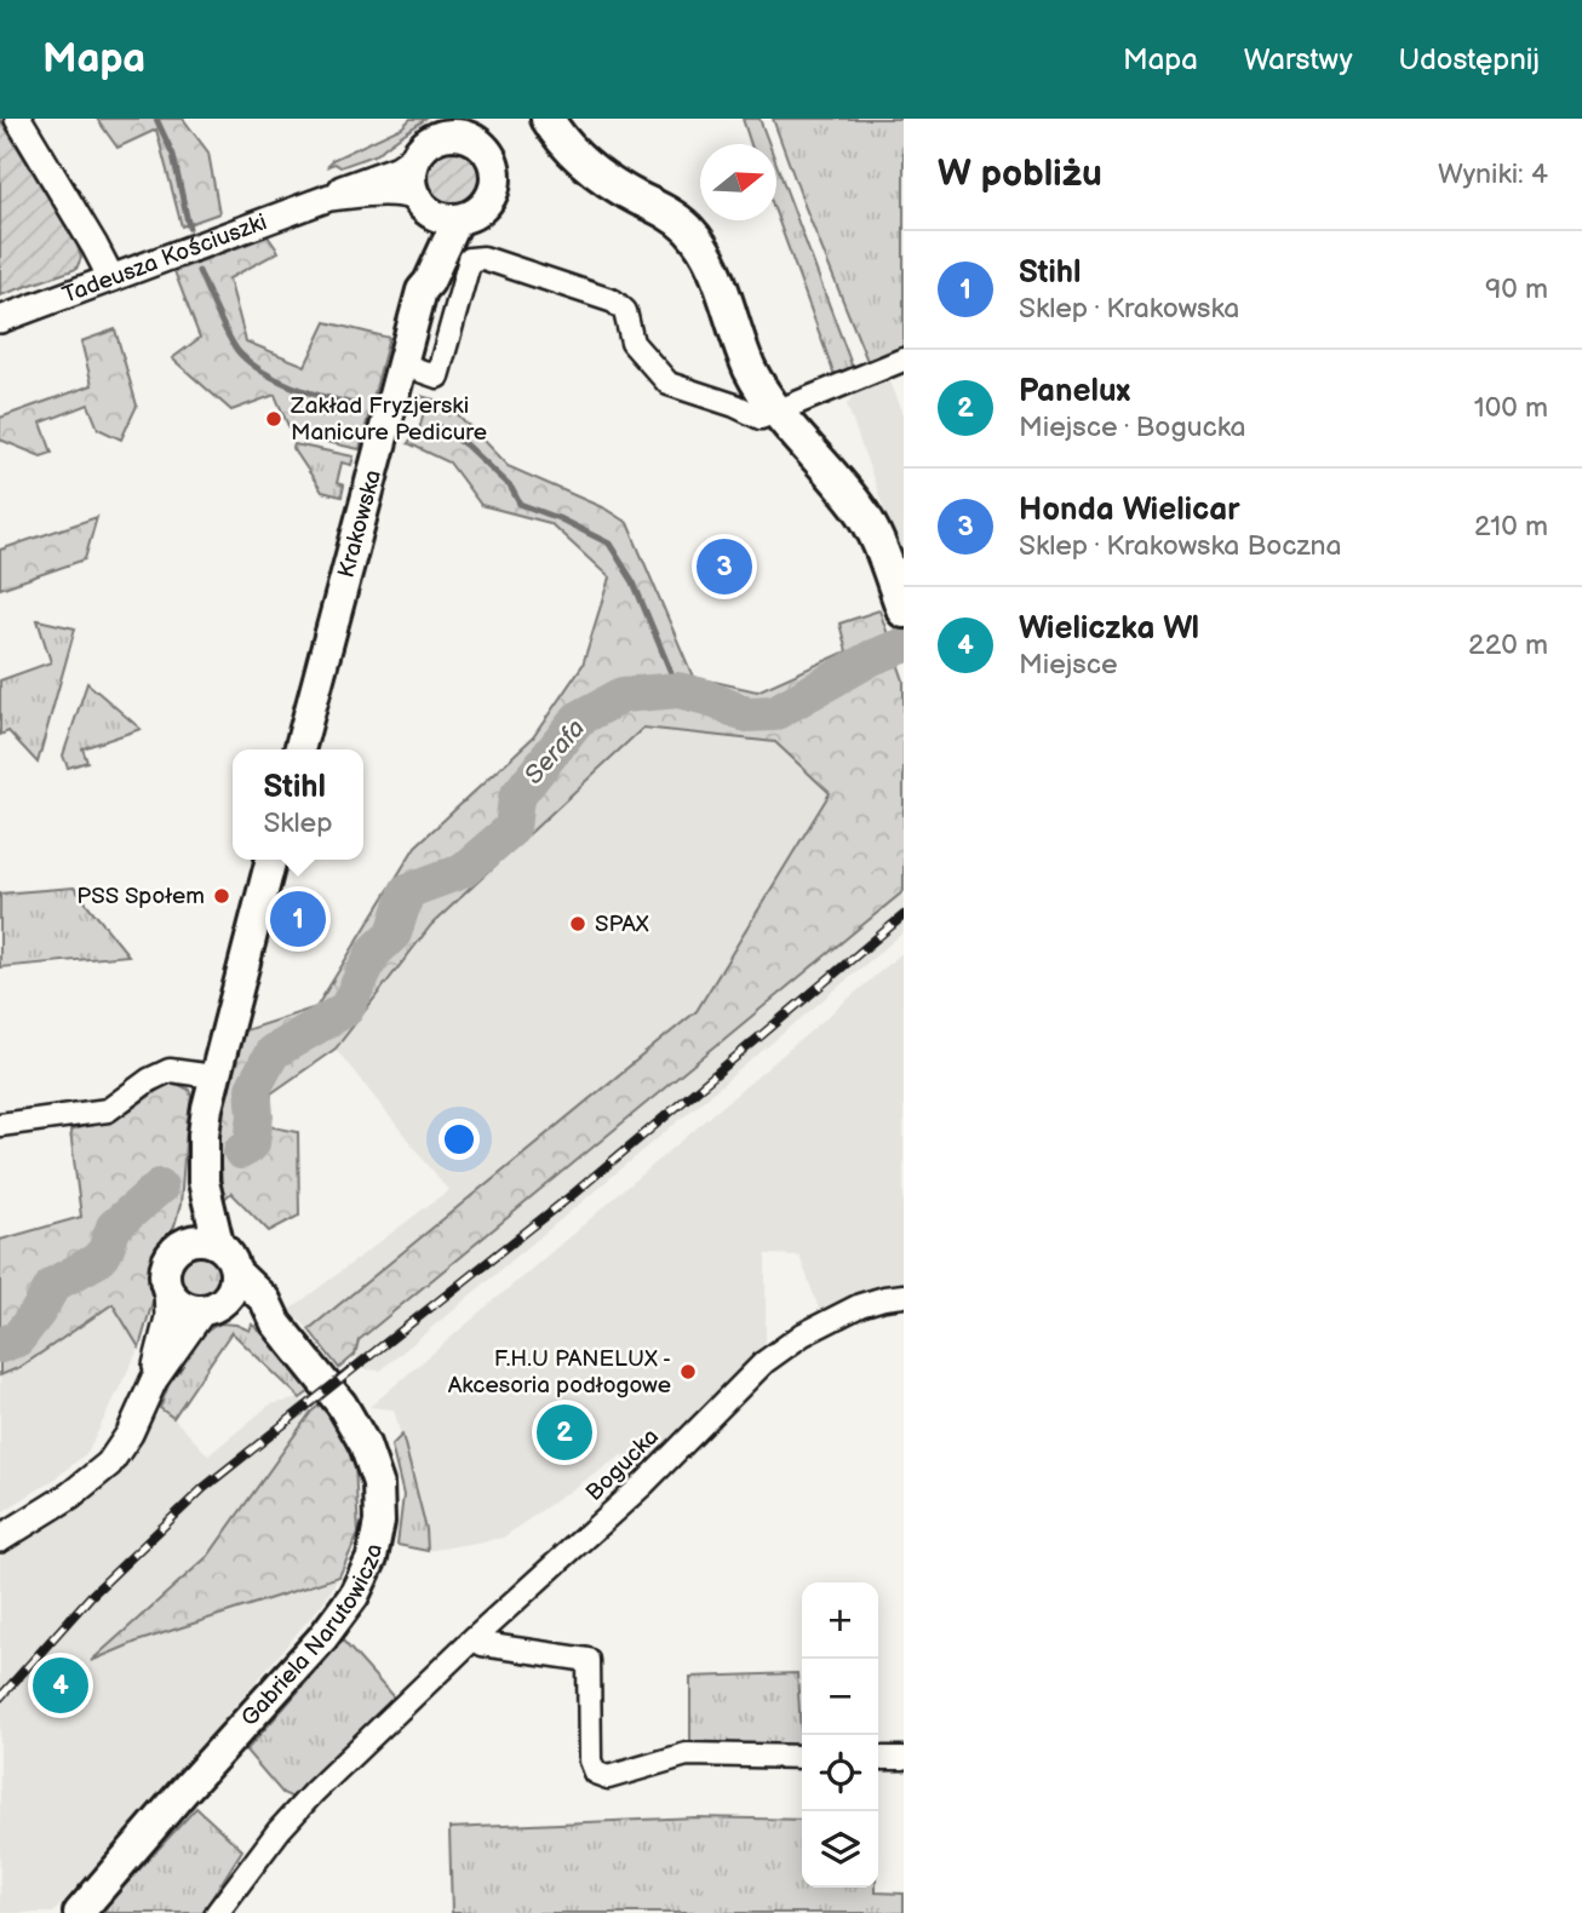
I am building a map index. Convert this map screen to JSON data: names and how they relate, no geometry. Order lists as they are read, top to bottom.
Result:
{
  "streets": {
    "main road": ["Krakowska", "Gabriela Narutowicza"],
    "street": ["Tadeusza Kościuszki", "Bogucka"]
  },
  "crossings": [
    ["Tadeusza Kościuszki", "Krakowska"]
  ],
  "water": ["Serafa"],
  "places": [
    "Zakład Fryzjerski Manicure Pedicure",
    "PSS Społem",
    "SPAX",
    "F.H.U PANELUX - Akcesoria podłogowe"
  ],
  "north": "right",
  "page": {
    "header": "Mapa",
    "nav": ["Mapa", "Warstwy", "Udostępnij"],
    "heading": ["W pobliżu", "Wyniki: 4"],
    "list": [
      {
        "mark": "1",
        "name": "Stihl",
        "note": "Sklep · Krakowska",
        "value": "90 m"
      },
      {
        "mark": "2",
        "name": "Panelux",
        "note": "Miejsce · Bogucka",
        "value": "100 m"
      },
      {
        "mark": "3",
        "name": "Honda Wielicar",
        "note": "Sklep · Krakowska Boczna",
        "value": "210 m"
      },
      {
        "mark": "4",
        "name": "Wieliczka Wl",
        "note": "Miejsce",
        "value": "220 m"
      }
    ],
    "pins": [
      "3",
      "1",
      "2",
      "4"
    ],
    "popup": ["Stihl", "Sklep"],
    "map_buttons": ["+", "−"]
  }
}
